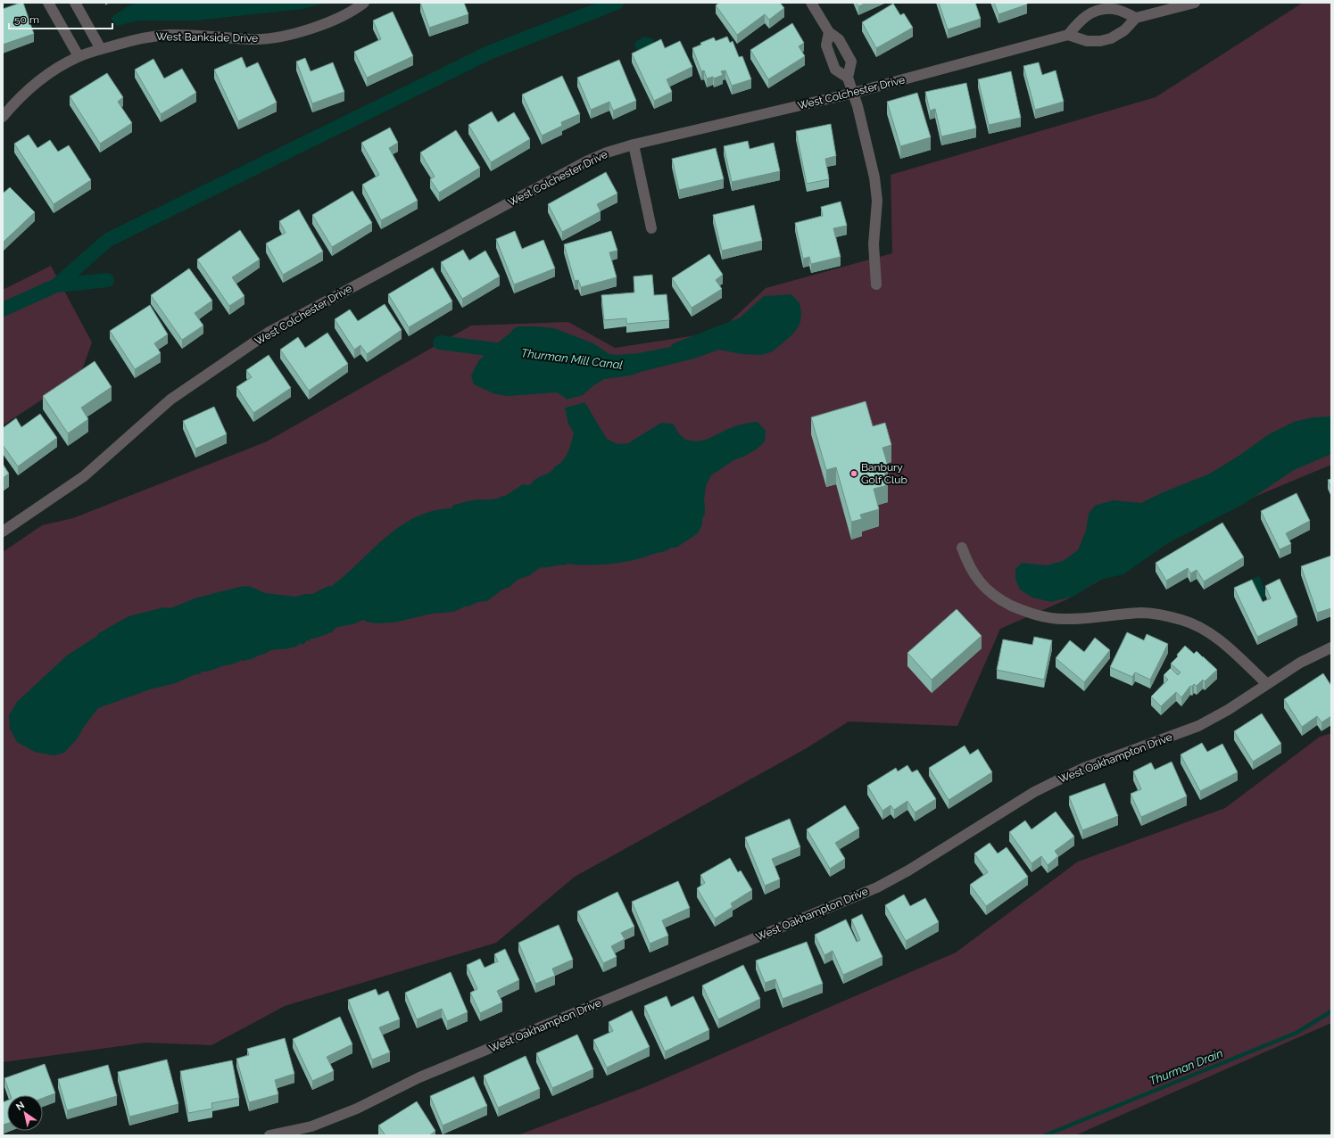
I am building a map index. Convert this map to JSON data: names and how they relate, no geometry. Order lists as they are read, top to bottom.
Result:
{
  "streets": {
    "street": ["West Bankside Drive", "West Colchester Drive", "West Oakhampton Drive"]
  },
  "water": ["Thurman Mill Canal", "Thurman Drain"],
  "places": ["Banbury Golf Club"],
  "scale_bar": "50 m",
  "north": "top left"
}
